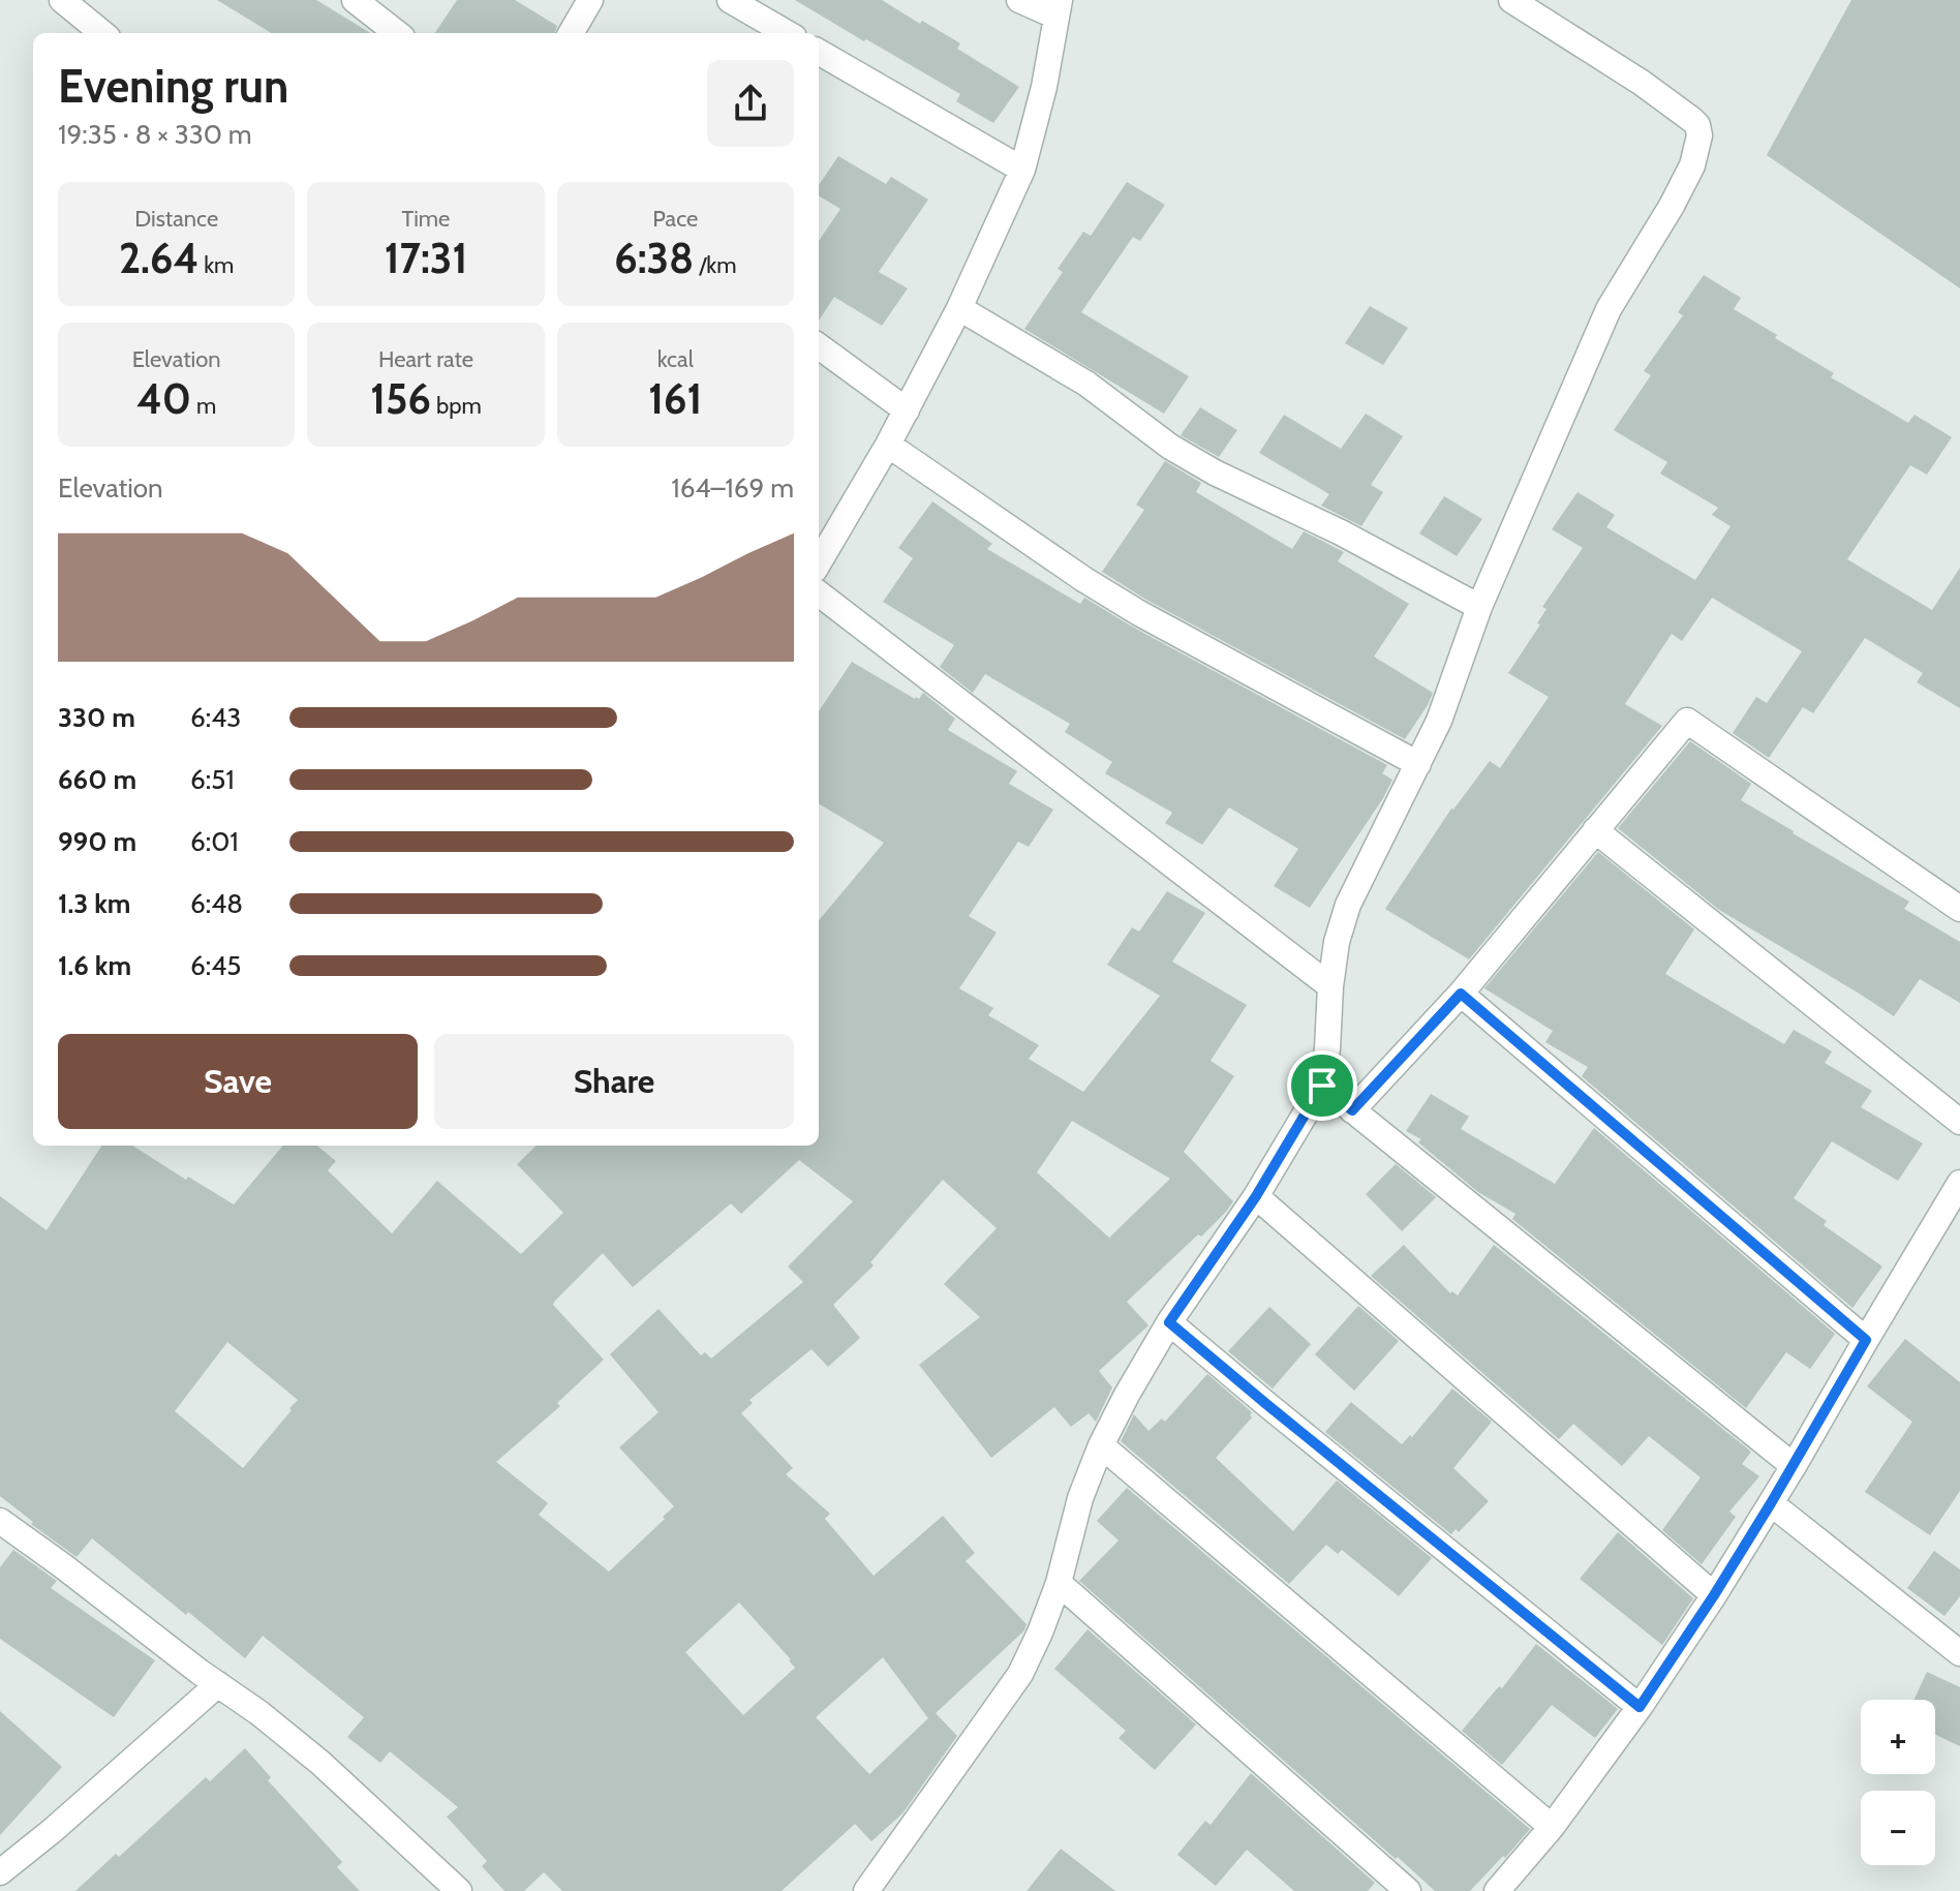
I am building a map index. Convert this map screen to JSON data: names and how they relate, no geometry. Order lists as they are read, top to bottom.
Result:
{
  "page": {
    "heading": ["Evening run", "19:35 · 8 × 330 m"],
    "stats": [
      ["Distance", "2.64 km"],
      ["Time", "17:31"],
      ["Pace", "6:38 /km"],
      ["Elevation", "40 m"],
      ["Heart rate", "156 bpm"],
      ["kcal", "161"]
    ],
    "chart": ["Elevation", "164–169 m"],
    "list": [
      {
        "name": "330 m",
        "note": "6:43"
      },
      {
        "name": "660 m",
        "note": "6:51"
      },
      {
        "name": "990 m",
        "note": "6:01"
      },
      {
        "name": "1.3 km",
        "note": "6:48"
      },
      {
        "name": "1.6 km",
        "note": "6:45"
      }
    ],
    "buttons": ["Save", "Share"],
    "map_buttons": ["+", "−"]
  }
}
